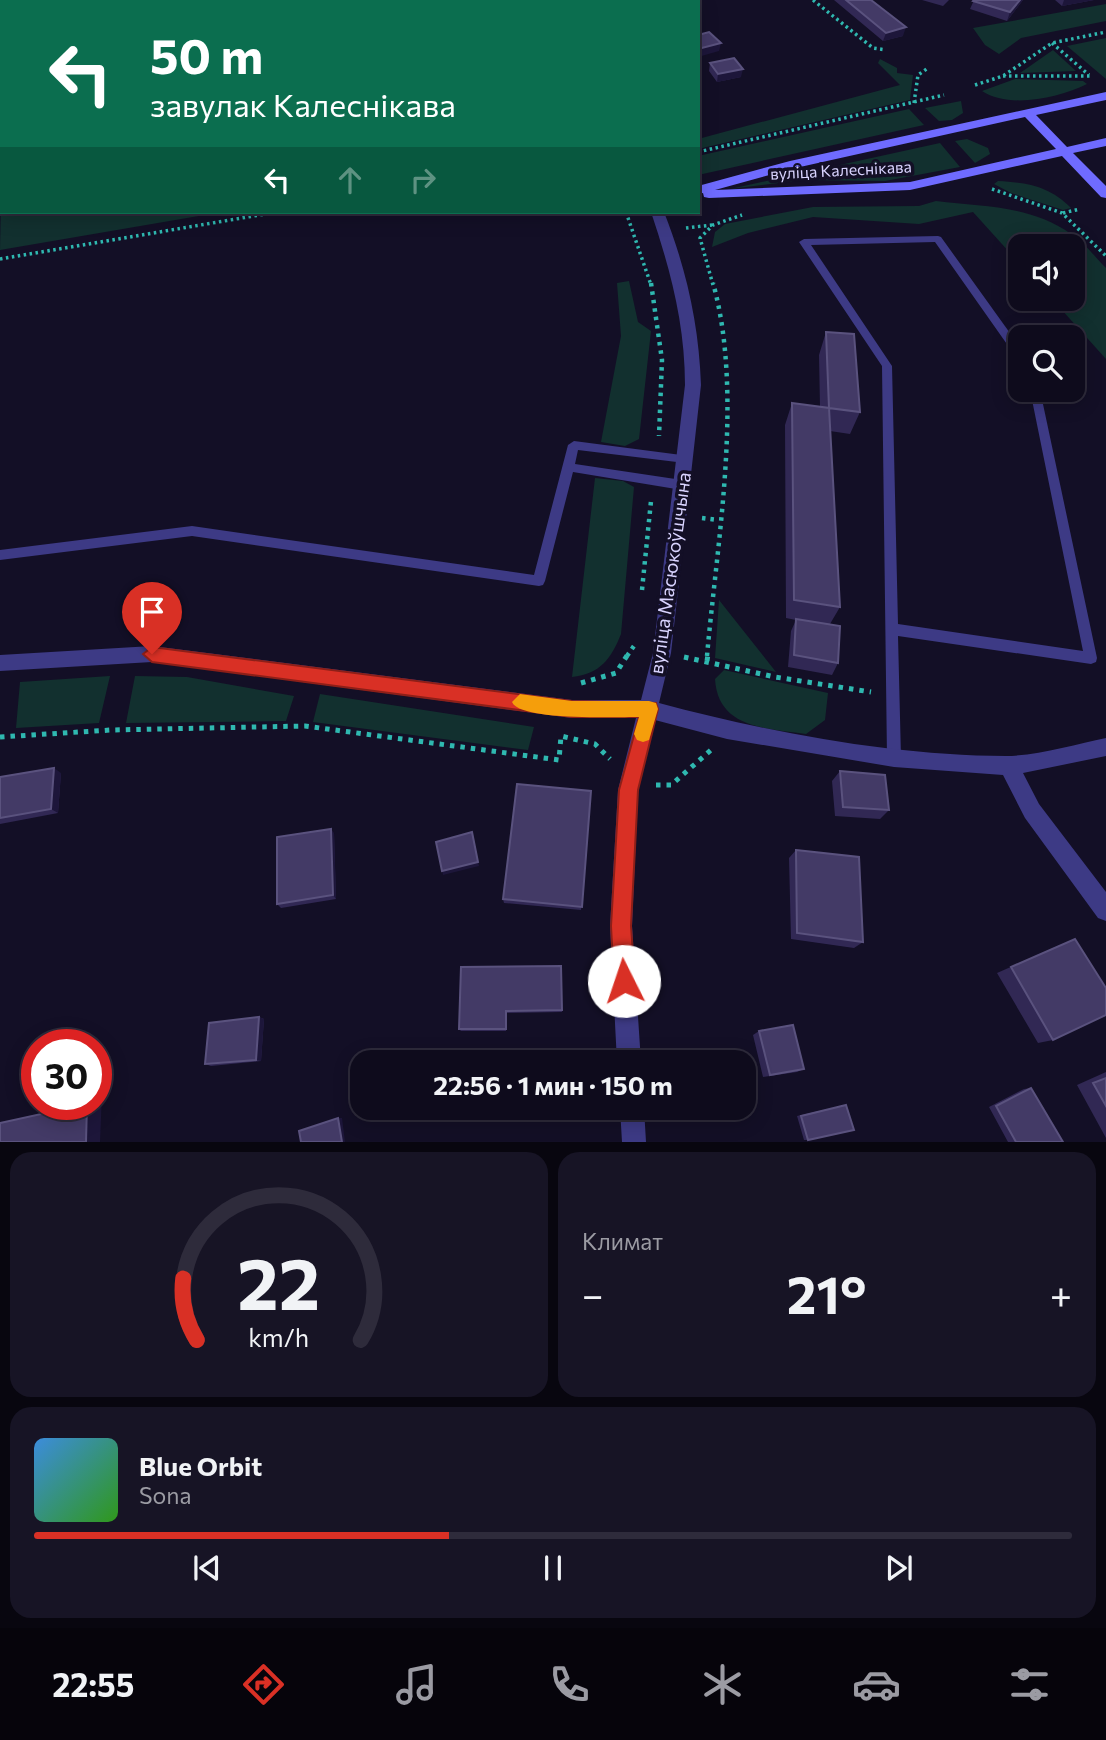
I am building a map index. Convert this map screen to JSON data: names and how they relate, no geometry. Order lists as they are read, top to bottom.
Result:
{
  "streets": {
    "street": ["вуліца Калеснікава", "вуліца Масюкоўшчына"]
  },
  "page": {
    "turn": ["50 m", "завулак Калеснікава"],
    "limit": "30",
    "trip": "22:56 · 1 мин · 150 m",
    "tile": "Климат",
    "heat": ["−", "21°", "+"],
    "song": ["Blue Orbit", "Sona"],
    "tabs": "22:55",
    "gauge": ["22", "km/h"]
  }
}
